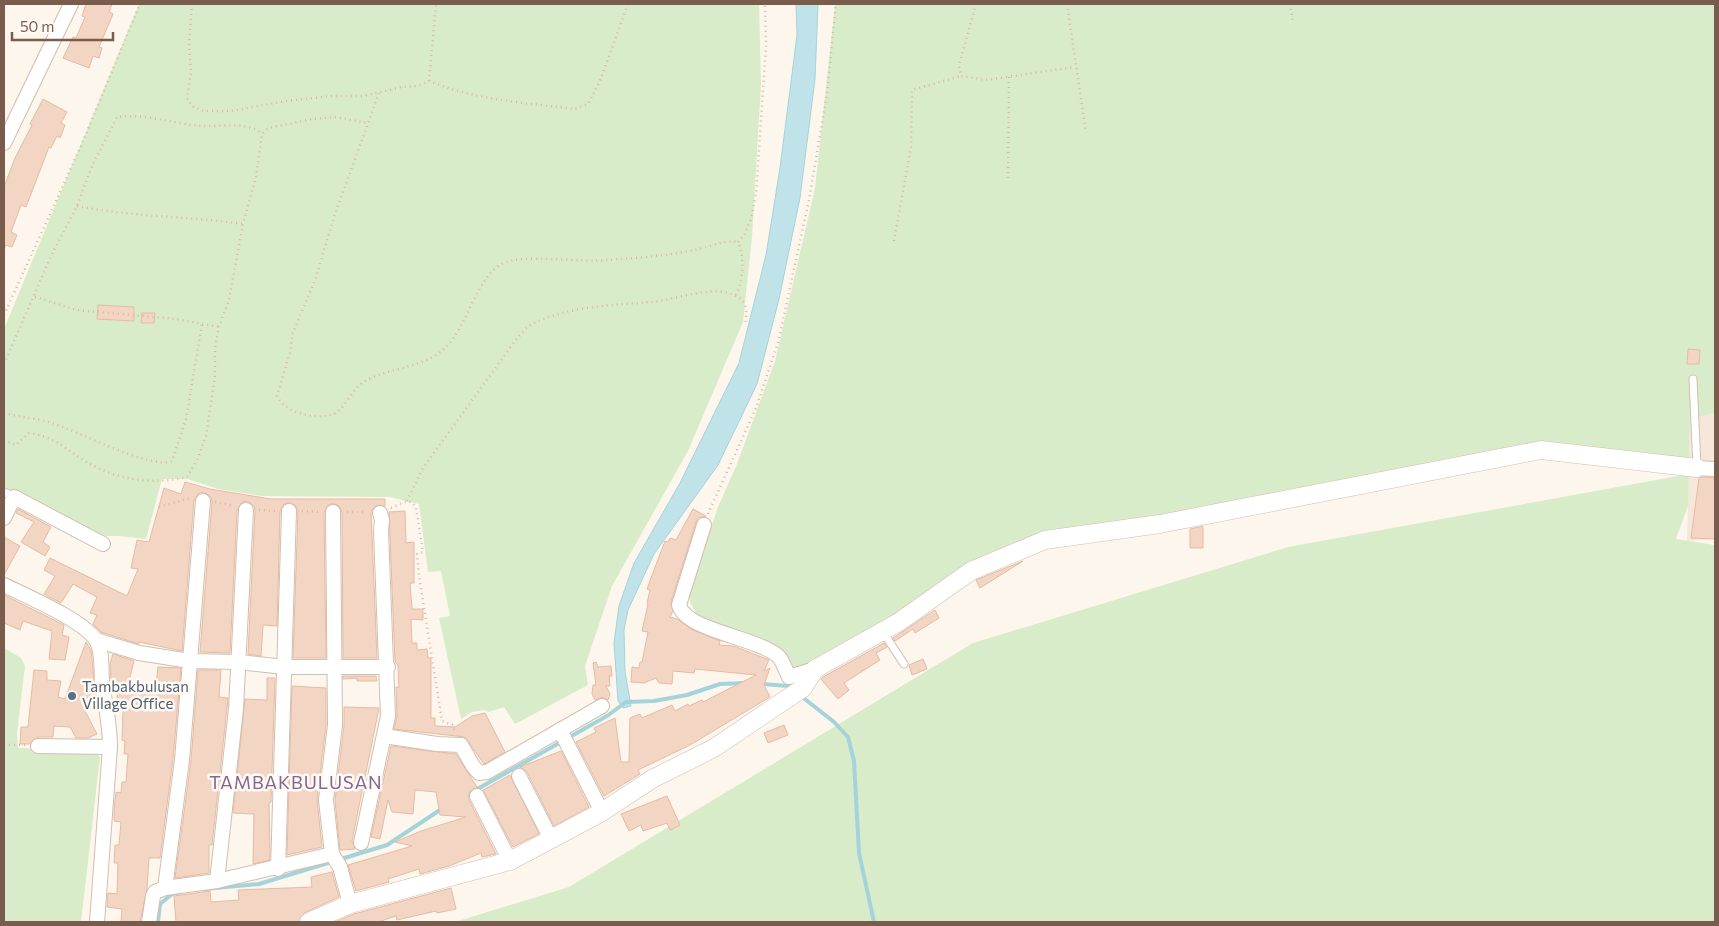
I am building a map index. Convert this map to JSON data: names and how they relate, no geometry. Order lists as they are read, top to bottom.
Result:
{
  "districts": ["TAMBAKBULUSAN"],
  "places": ["Tambakbulusan Village Office"],
  "scale_bar": "50 m"
}
